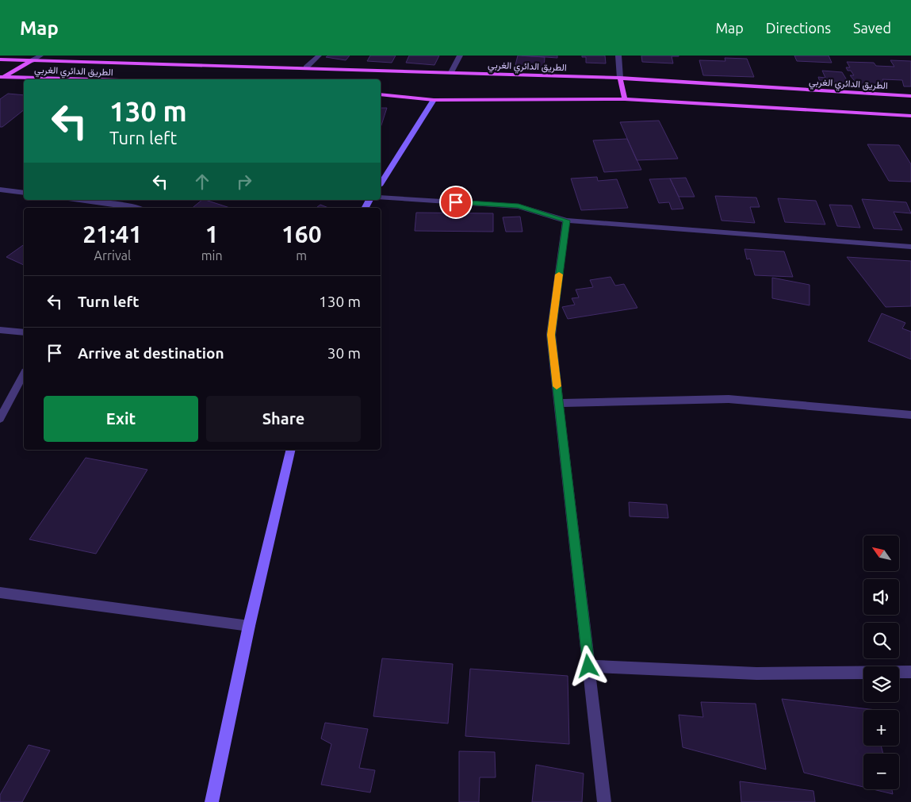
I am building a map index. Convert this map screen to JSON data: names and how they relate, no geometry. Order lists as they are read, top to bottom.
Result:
{
  "streets": {
    "main road": ["الطريق الدائري الغربي"]
  },
  "north": "top left",
  "page": {
    "header": "Map",
    "nav": ["Map", "Directions", "Saved"],
    "turn": ["130 m", "Turn left"],
    "eta": [
      "21:41",
      "Arrival",
      "1",
      "min",
      "160",
      "m"
    ],
    "list": [
      {
        "name": "Turn left",
        "value": "130 m"
      },
      {
        "name": "Arrive at destination",
        "value": "30 m"
      }
    ],
    "buttons": ["Exit", "Share"],
    "map_buttons": ["+", "−"]
  }
}
